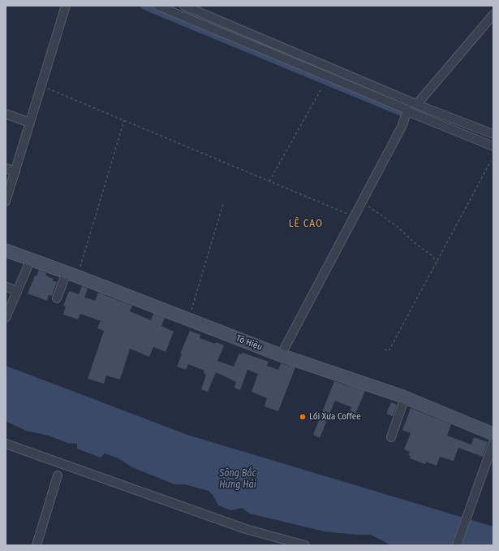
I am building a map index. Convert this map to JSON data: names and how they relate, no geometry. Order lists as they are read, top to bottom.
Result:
{
  "streets": {
    "main road": ["Tô Hiệu"]
  },
  "districts": ["LÊ CAO"],
  "water": ["Sông Bắc Hưng Hải"],
  "places": ["Lối Xưa Coffee"]
}
